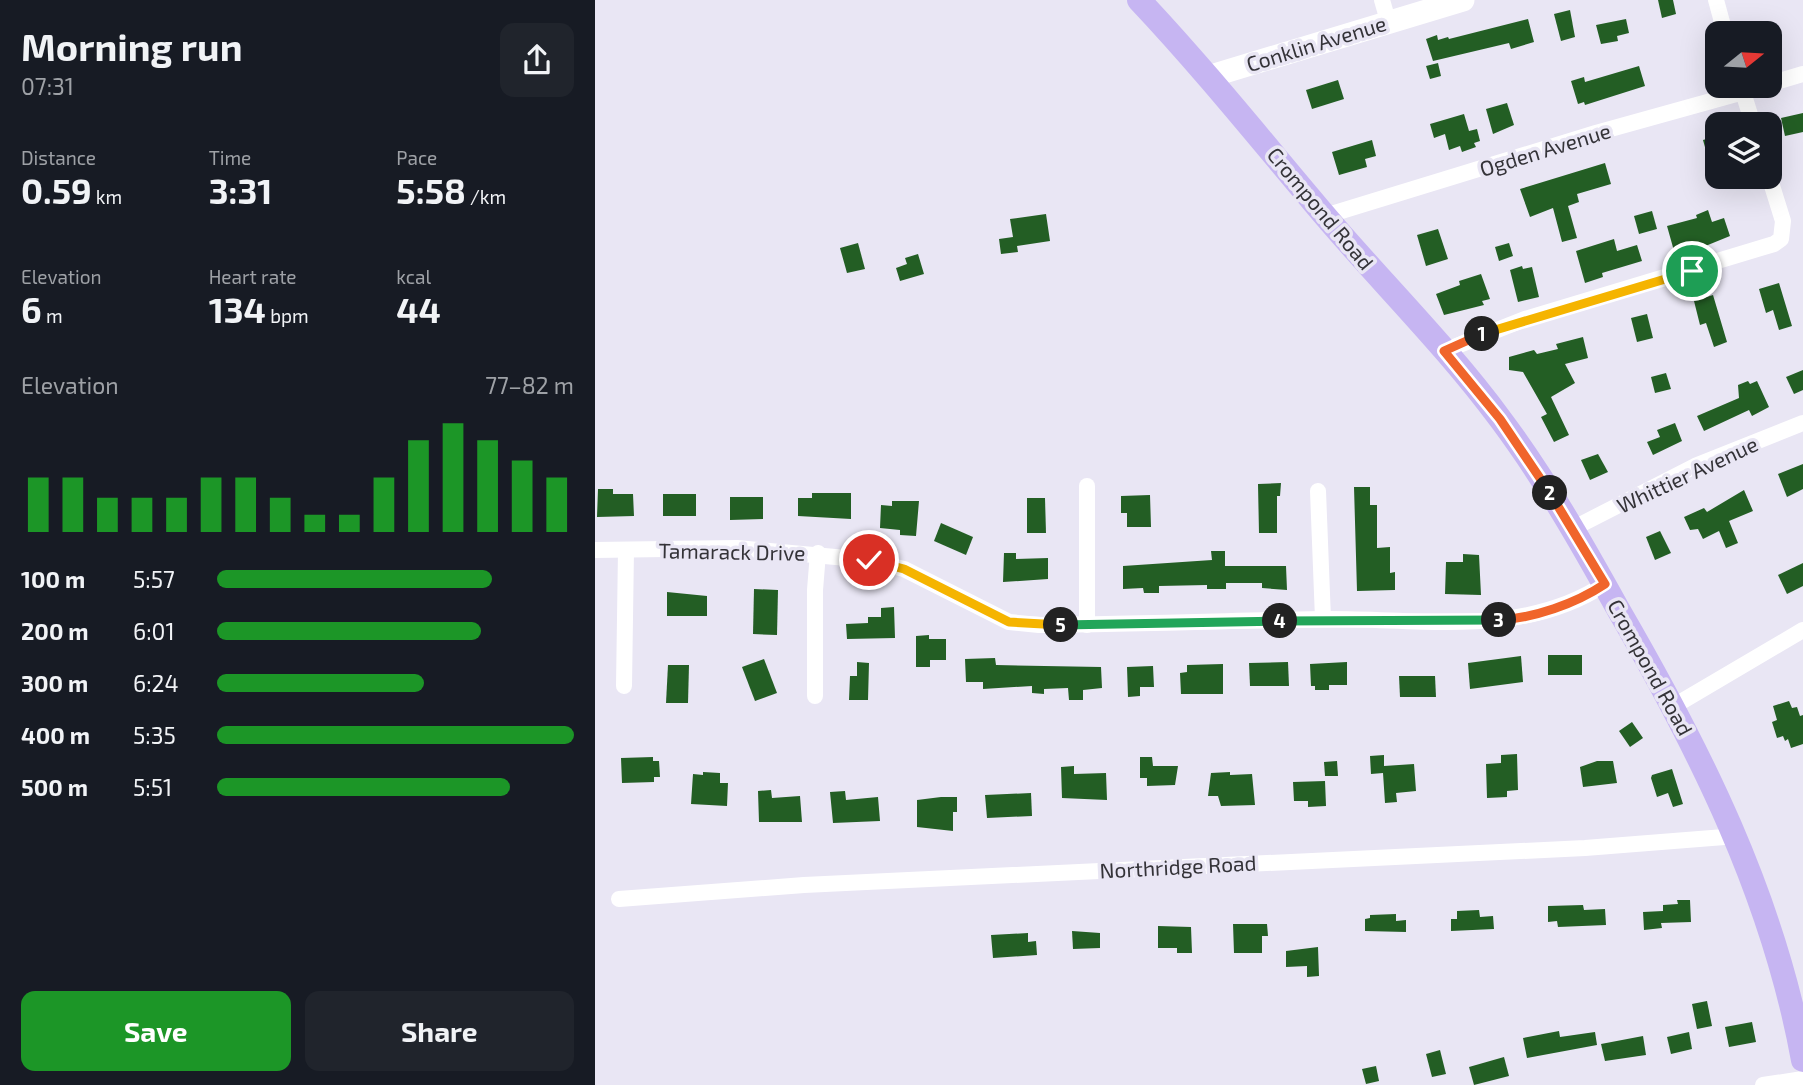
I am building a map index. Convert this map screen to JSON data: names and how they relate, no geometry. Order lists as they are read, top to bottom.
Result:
{
  "streets": {
    "main road": ["Crompond Road"],
    "street": [
      "Conklin Avenue",
      "Ogden Avenue",
      "Whittier Avenue",
      "Tamarack Drive",
      "Northridge Road"
    ]
  },
  "crossings": [
    ["Conklin Avenue", "Crompond Road"],
    ["Ogden Avenue", "Crompond Road"],
    ["Crompond Road", "Whittier Avenue"],
    ["Crompond Road", "Tamarack Drive"],
    ["Crompond Road", "Northridge Road"]
  ],
  "north": "right",
  "page": {
    "heading": ["Morning run", "07:31"],
    "stats": [
      ["Distance", "0.59 km"],
      ["Time", "3:31"],
      ["Pace", "5:58 /km"],
      ["Elevation", "6 m"],
      ["Heart rate", "134 bpm"],
      ["kcal", "44"]
    ],
    "pins": [
      "1",
      "2",
      "3",
      "4",
      "5"
    ],
    "chart": ["Elevation", "77–82 m"],
    "list": [
      {
        "name": "100 m",
        "note": "5:57"
      },
      {
        "name": "200 m",
        "note": "6:01"
      },
      {
        "name": "300 m",
        "note": "6:24"
      },
      {
        "name": "400 m",
        "note": "5:35"
      },
      {
        "name": "500 m",
        "note": "5:51"
      }
    ],
    "buttons": ["Save", "Share"]
  }
}
